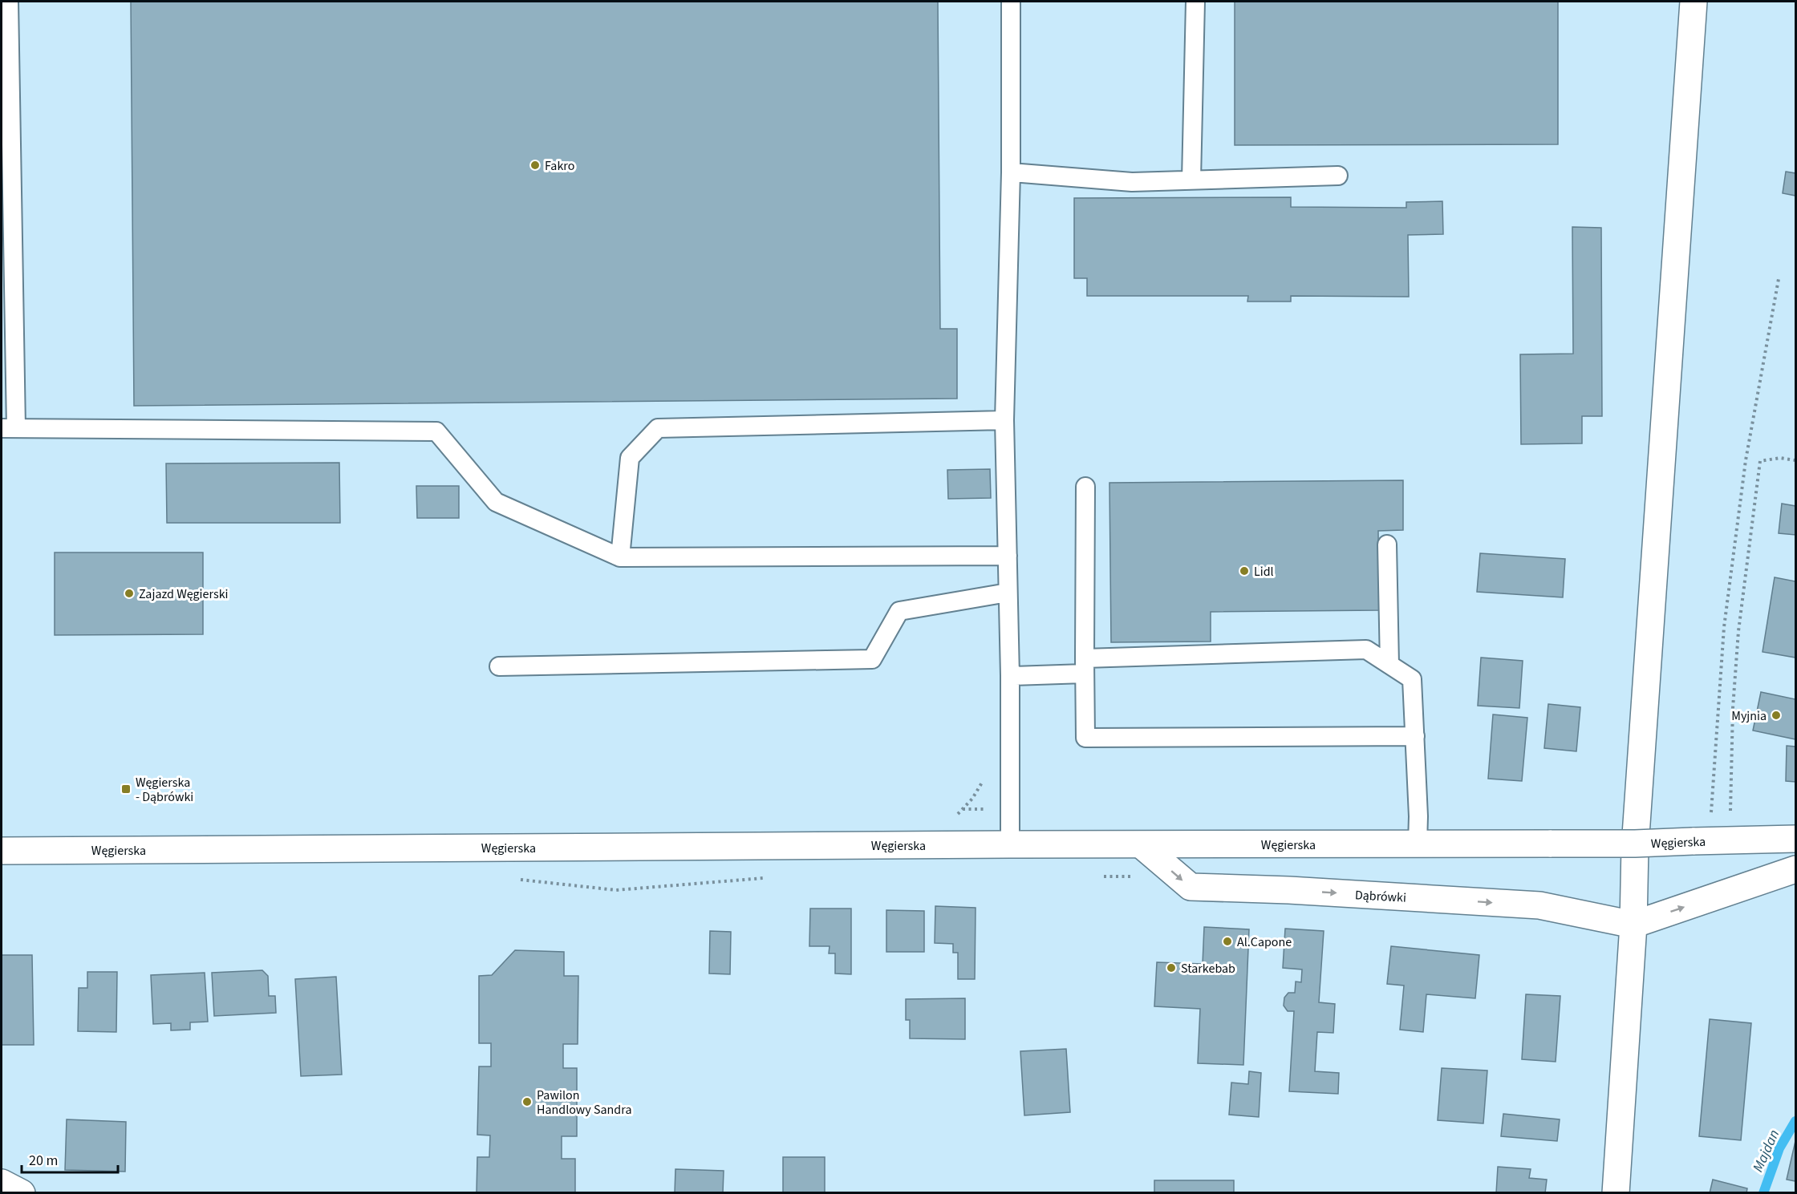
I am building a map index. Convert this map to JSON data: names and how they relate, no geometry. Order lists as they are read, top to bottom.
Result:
{
  "streets": {
    "street": ["Węgierska", "Dąbrówki"]
  },
  "crossings": [
    ["Węgierska", "Dąbrówki"]
  ],
  "one_way": ["Dąbrówki"],
  "water": ["Majdan"],
  "places": {
    "other": [
      "Fakro",
      "Lidl",
      "Zajazd Węgierski",
      "Myjnia",
      "Al.Capone",
      "Starkebab",
      "Pawilon Handlowy Sandra"
    ],
    "transit": ["Węgierska - Dąbrówki"]
  },
  "scale_bar": "20 m"
}
